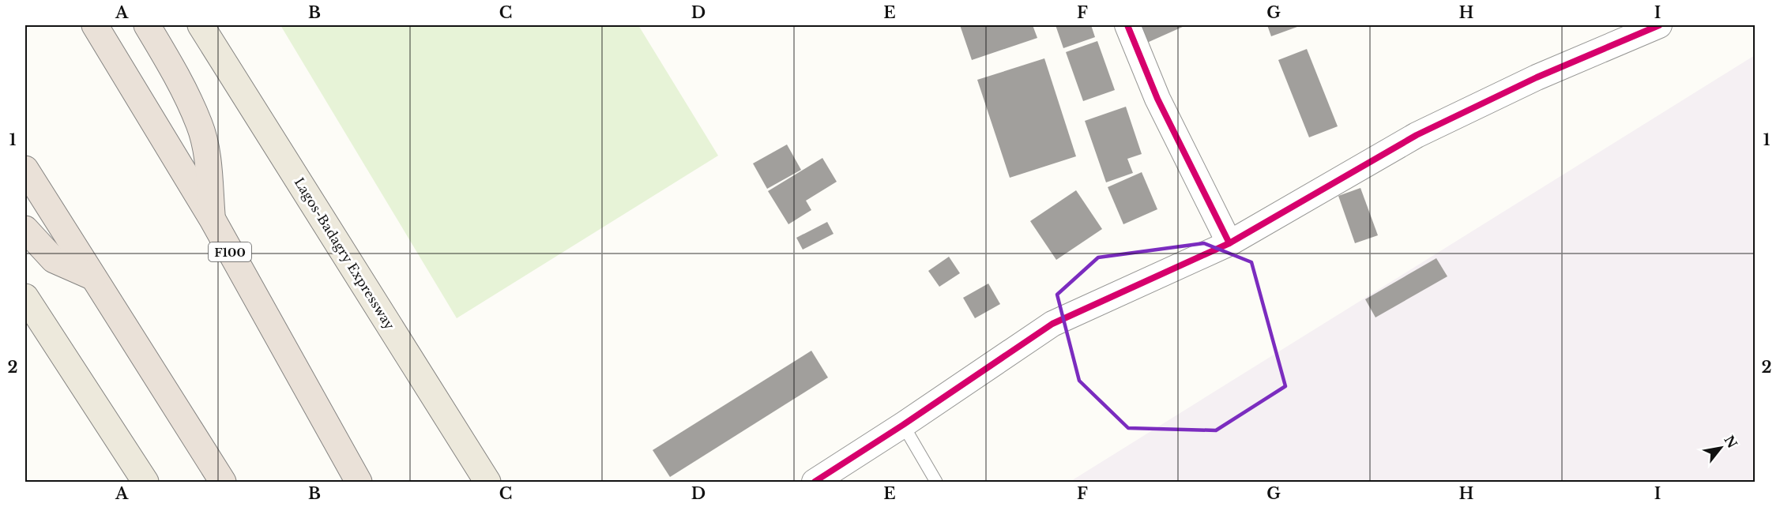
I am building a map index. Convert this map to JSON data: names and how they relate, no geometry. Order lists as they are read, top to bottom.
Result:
{
  "streets": {
    "highway": ["F100"],
    "main road": ["Lagos-Badagry Expressway"]
  },
  "north": "top right",
  "grid": {
    "columns": [
      "A",
      "B",
      "C",
      "D",
      "E",
      "F",
      "G",
      "H",
      "I"
    ],
    "rows": ["1", "2"]
  }
}
